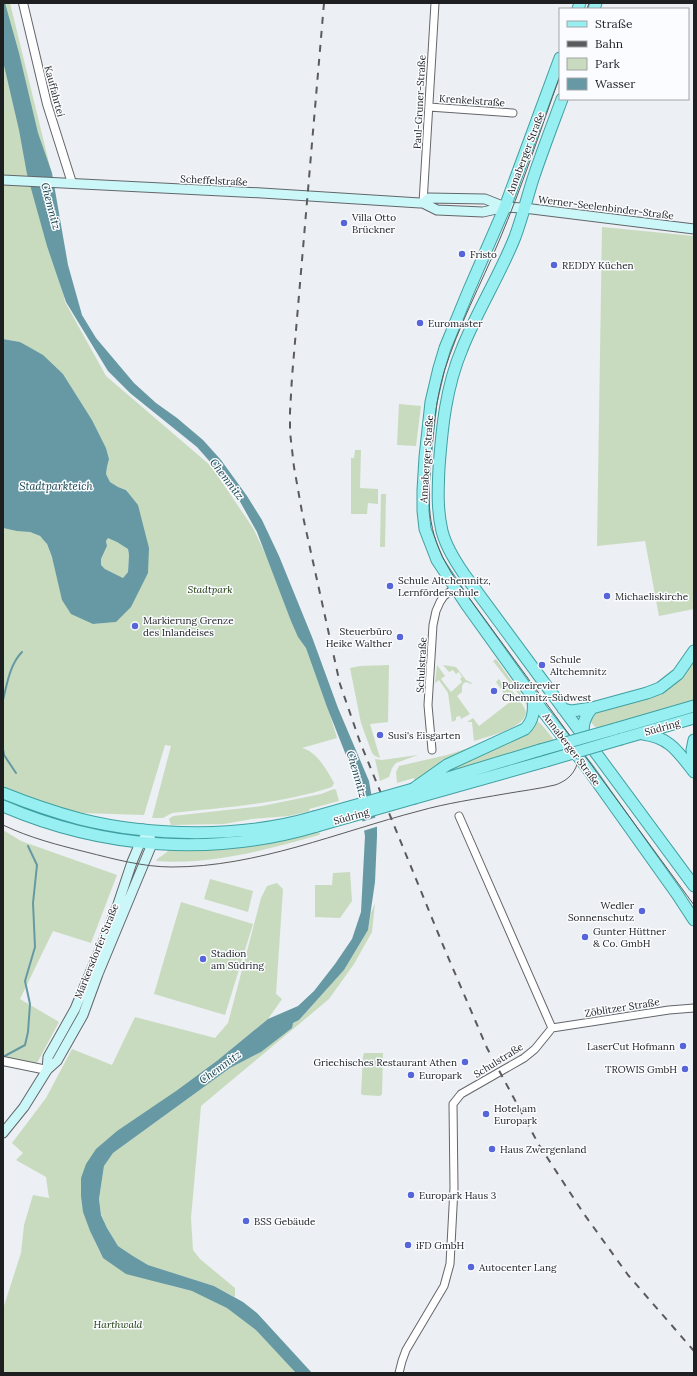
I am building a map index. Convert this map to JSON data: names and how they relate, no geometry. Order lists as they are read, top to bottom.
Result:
{
  "streets": {
    "main road": [
      "Annaberger Straße",
      "Scheffelstraße",
      "Werner-Seelenbinder-Straße",
      "Südring",
      "Markersdorfer Straße"
    ],
    "street": [
      "Kauffahrtei",
      "Krenkelstraße",
      "Paul-Gruner-Straße",
      "Schulstraße",
      "Zöblitzer Straße"
    ]
  },
  "crossings": [
    ["Kauffahrtei", "Scheffelstraße"],
    ["Krenkelstraße", "Paul-Gruner-Straße"],
    ["Paul-Gruner-Straße", "Scheffelstraße"],
    ["Annaberger Straße", "Scheffelstraße"],
    ["Annaberger Straße", "Werner-Seelenbinder-Straße"],
    ["Annaberger Straße", "Schulstraße"],
    ["Scheffelstraße", "Werner-Seelenbinder-Straße"],
    ["Schulstraße", "Zöblitzer Straße"],
    ["Südring", "Markersdorfer Straße"]
  ],
  "water": ["Chemnitz", "Stadtparkteich"],
  "parks": ["Stadtpark", "Harthwald"],
  "places": [
    "Villa Otto Brückner",
    "Fristo",
    "REDDY Küchen",
    "Euromaster",
    "Schule Altchemnitz, Lernförderschule",
    "Michaeliskirche",
    "Markierung Grenze des Inlandeises",
    "Steuerbüro Heike Walther",
    "Schule Altchemnitz",
    "Polizeirevier Chemnitz-Südwest",
    "Susi's Eisgarten",
    "Wedler Sonnenschutz",
    "Gunter Hüttner & Co. GmbH",
    "Stadion am Südring",
    "LaserCut Hofmann",
    "Griechisches Restaurant Athen",
    "TROWIS GmbH",
    "Europark",
    "Hotel am Europark",
    "Haus Zwergenland",
    "Europark Haus 3",
    "BSS Gebäude",
    "iFD GmbH",
    "Autocenter Lang"
  ],
  "legend": [
    "Straße",
    "Bahn",
    "Park",
    "Wasser"
  ]
}
